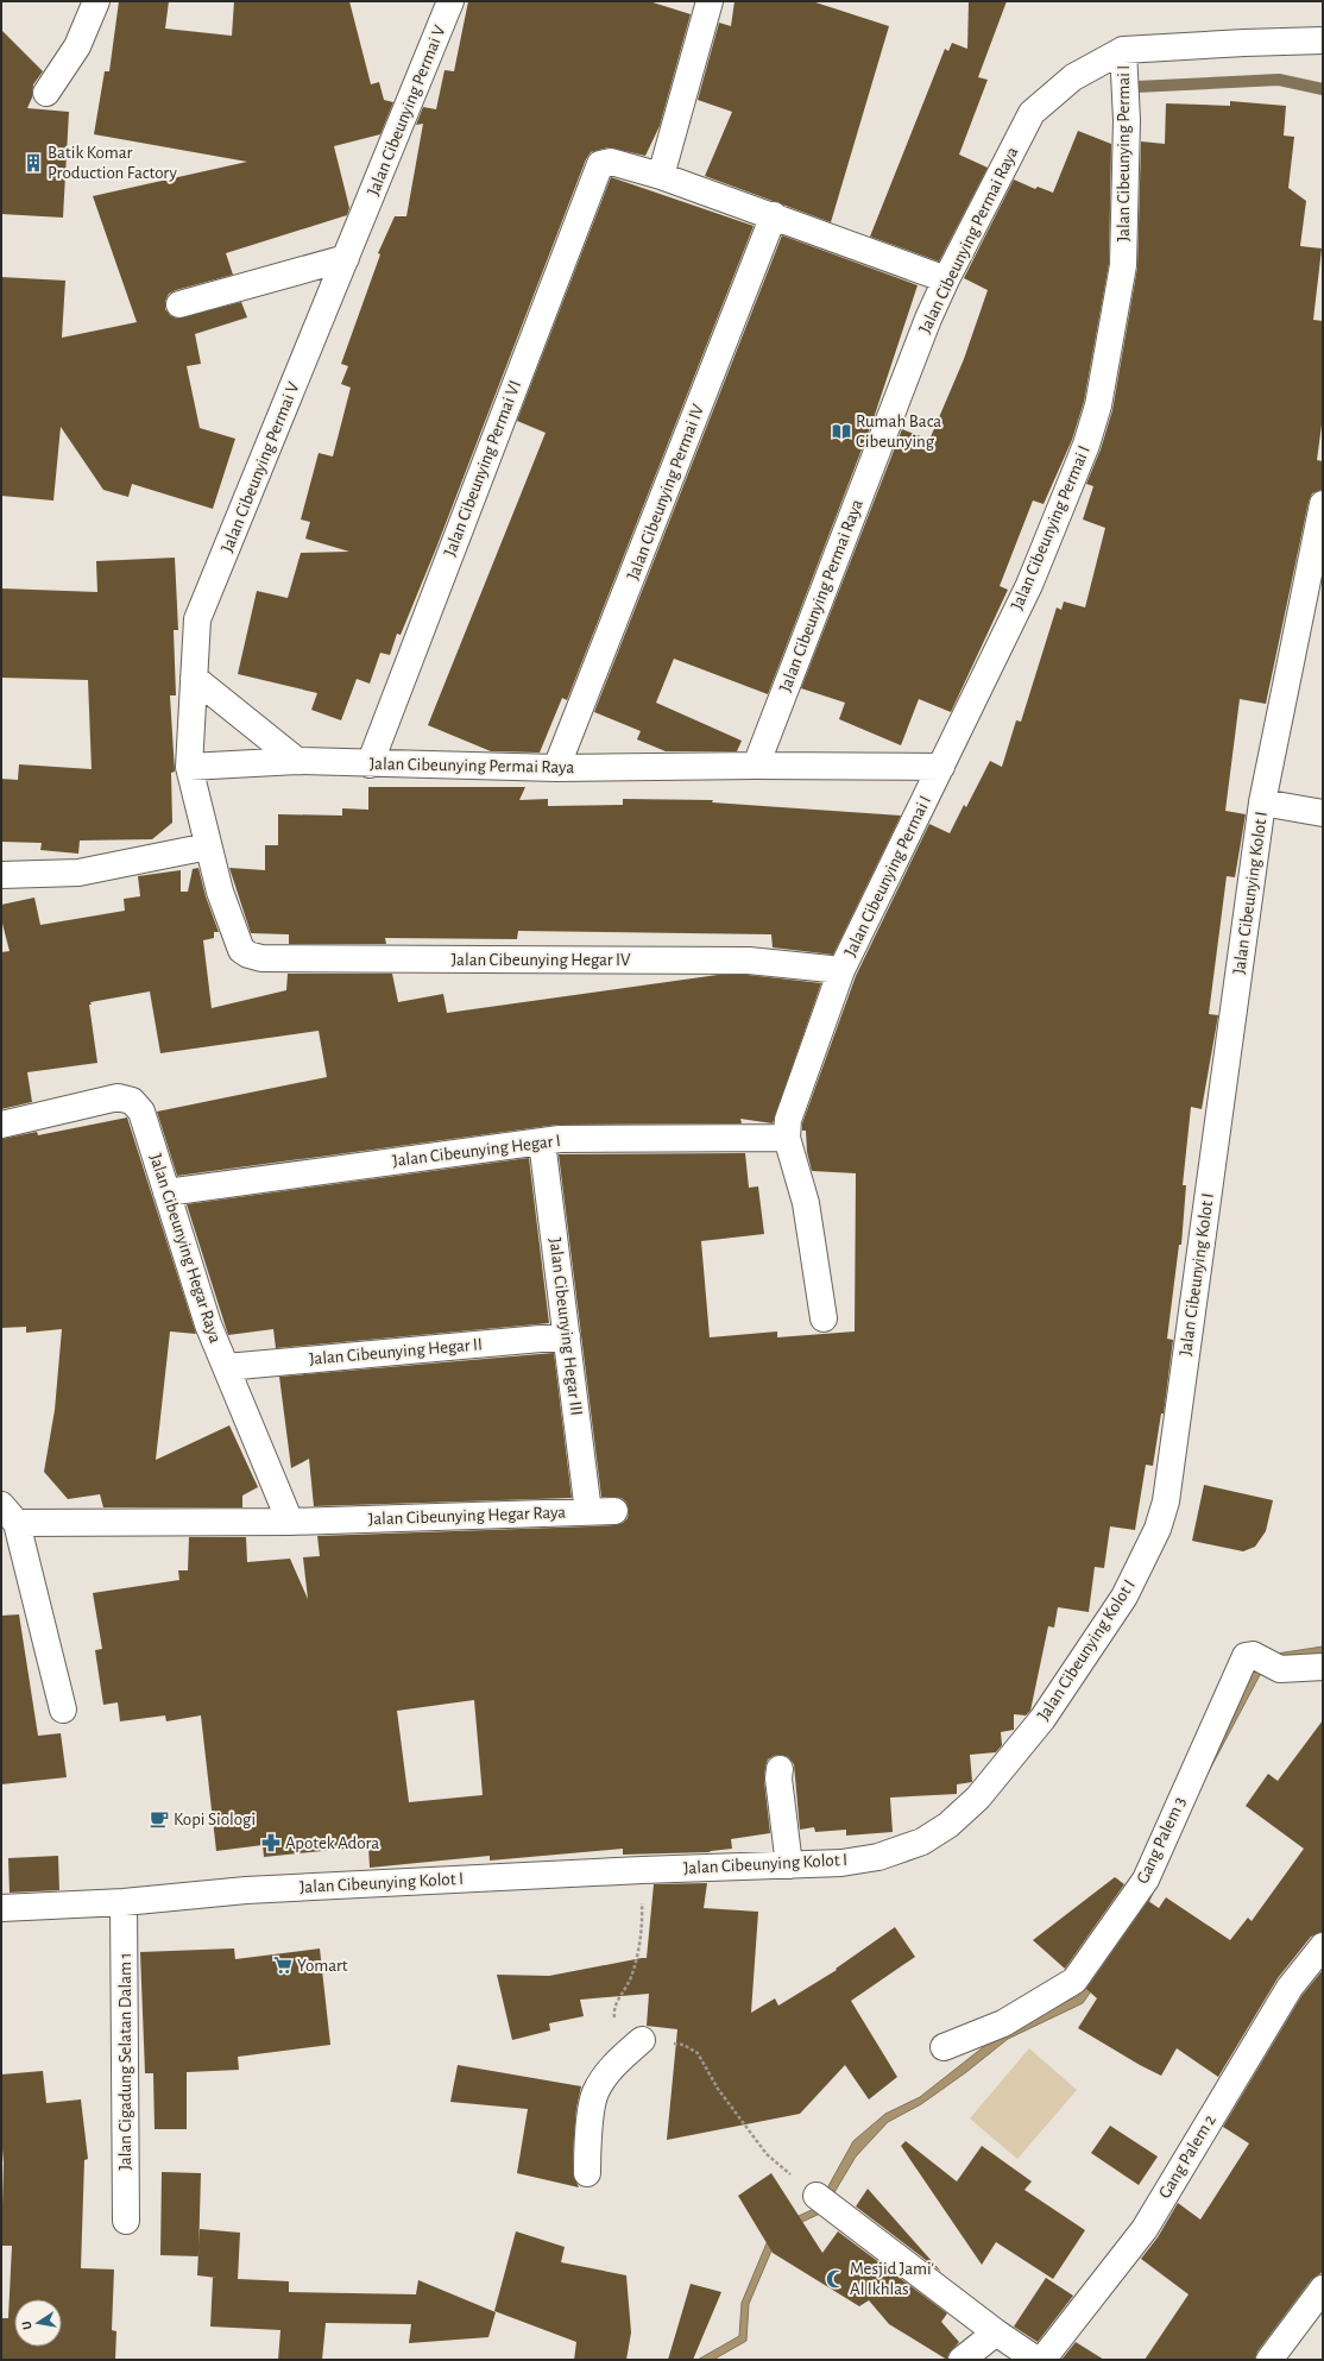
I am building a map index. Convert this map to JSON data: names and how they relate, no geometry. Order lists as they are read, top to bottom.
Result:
{
  "streets": {
    "street": [
      "Jalan Cibeunying Permai V",
      "Jalan Cibeunying Permai I",
      "Jalan Cibeunying Permai Raya",
      "Jalan Cibeunying Permai VI",
      "Jalan Cibeunying Permai IV",
      "Jalan Cibeunying Kolot I",
      "Jalan Cibeunying Hegar IV",
      "Jalan Cibeunying Hegar I",
      "Jalan Cibeunying Hegar Raya",
      "Jalan Cibeunying Hegar III",
      "Jalan Cibeunying Hegar II",
      "Gang Palem 3",
      "Jalan Cigadung Selatan Dalam 1",
      "Gang Palem 2"
    ]
  },
  "crossings": [
    ["Jalan Cibeunying Permai V", "Jalan Cibeunying Permai Raya"],
    ["Jalan Cibeunying Permai V", "Jalan Cibeunying Hegar IV"],
    ["Jalan Cibeunying Permai I", "Jalan Cibeunying Permai Raya"],
    ["Jalan Cibeunying Permai I", "Jalan Cibeunying Hegar IV"],
    ["Jalan Cibeunying Permai I", "Jalan Cibeunying Hegar I"],
    ["Jalan Cibeunying Permai Raya", "Jalan Cibeunying Permai VI"],
    ["Jalan Cibeunying Permai Raya", "Jalan Cibeunying Permai IV"],
    ["Jalan Cibeunying Kolot I", "Jalan Cigadung Selatan Dalam 1"],
    ["Jalan Cibeunying Hegar I", "Jalan Cibeunying Hegar Raya"],
    ["Jalan Cibeunying Hegar I", "Jalan Cibeunying Hegar III"],
    ["Jalan Cibeunying Hegar Raya", "Jalan Cibeunying Hegar III"],
    ["Jalan Cibeunying Hegar Raya", "Jalan Cibeunying Hegar II"],
    ["Jalan Cibeunying Hegar III", "Jalan Cibeunying Hegar II"]
  ],
  "places": {
    "building": ["Batik Komar Production Factory"],
    "library": ["Rumah Baca Cibeunying"],
    "cafe": ["Kopi Siologi"],
    "pharmacy": ["Apotek Adora"],
    "supermarket": ["Yomart"],
    "mosque": ["Mesjid Jami' Al Ikhlas"]
  },
  "north": "left"
}
